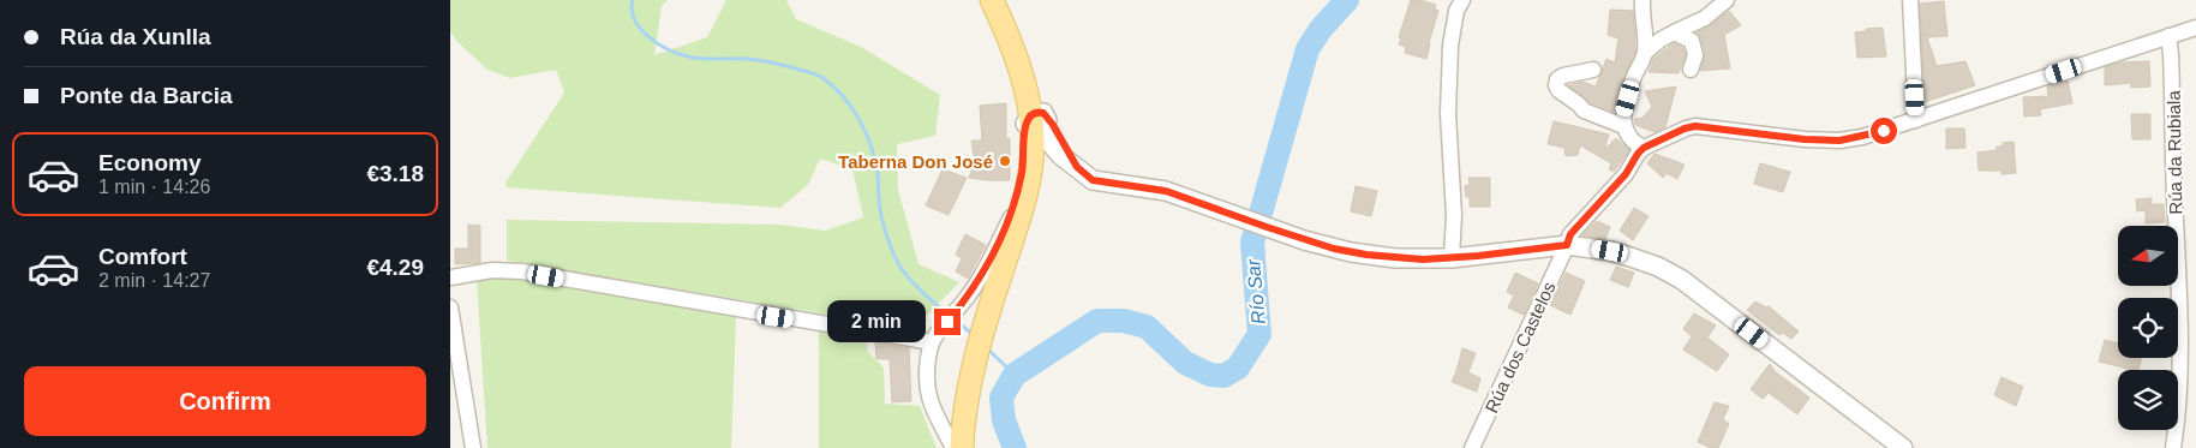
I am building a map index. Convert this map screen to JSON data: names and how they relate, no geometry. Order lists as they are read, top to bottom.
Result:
{
  "streets": {
    "street": ["Rúa da Rubiala", "Rúa dos Castelos"]
  },
  "water": ["Río Sar"],
  "places": ["Taberna Don José"],
  "north": "left",
  "page": {
    "banner": ["Rúa da Xunlla", "Ponte da Barcia"],
    "list": [
      {
        "name": "Economy",
        "note": "1 min · 14:26",
        "value": "€3.18"
      },
      {
        "name": "Comfort",
        "note": "2 min · 14:27",
        "value": "€4.29"
      }
    ],
    "bubble": "2 min",
    "buttons": "Confirm"
  }
}
